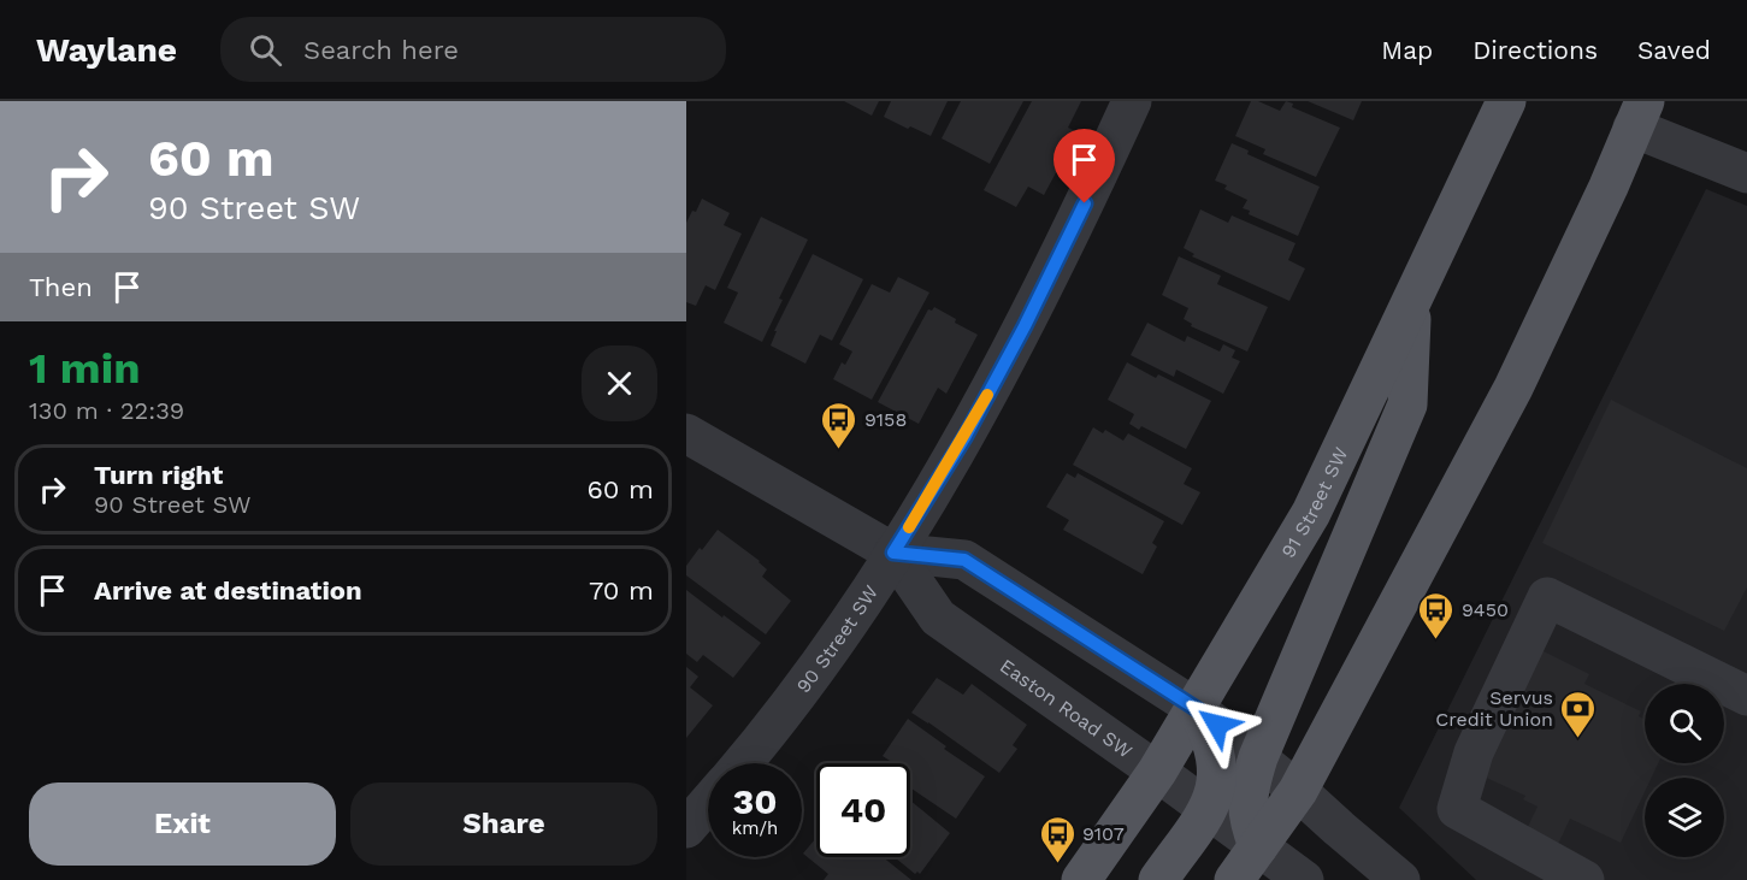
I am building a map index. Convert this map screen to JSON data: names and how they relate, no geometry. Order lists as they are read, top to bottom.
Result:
{
  "streets": {
    "main road": ["91 Street SW"],
    "street": ["90 Street SW", "Easton Road SW"]
  },
  "crossings": [
    ["91 Street SW", "Easton Road SW"],
    ["90 Street SW", "Easton Road SW"]
  ],
  "places": {
    "bus stop": ["9158", "9450", "9107"],
    "bank": ["Servus Credit Union"]
  },
  "page": {
    "header": "Waylane",
    "search": "Search here",
    "nav": ["Map", "Directions", "Saved"],
    "turn": ["60 m", "90 Street SW"],
    "then": "Then",
    "heading": ["1 min", "130 m · 22:39"],
    "list": [
      {
        "name": "Turn right",
        "note": "90 Street SW",
        "value": "60 m"
      },
      {
        "name": "Arrive at destination",
        "value": "70 m"
      }
    ],
    "speed": "30 km/h",
    "limit": "40",
    "buttons": ["Exit", "Share"]
  }
}
